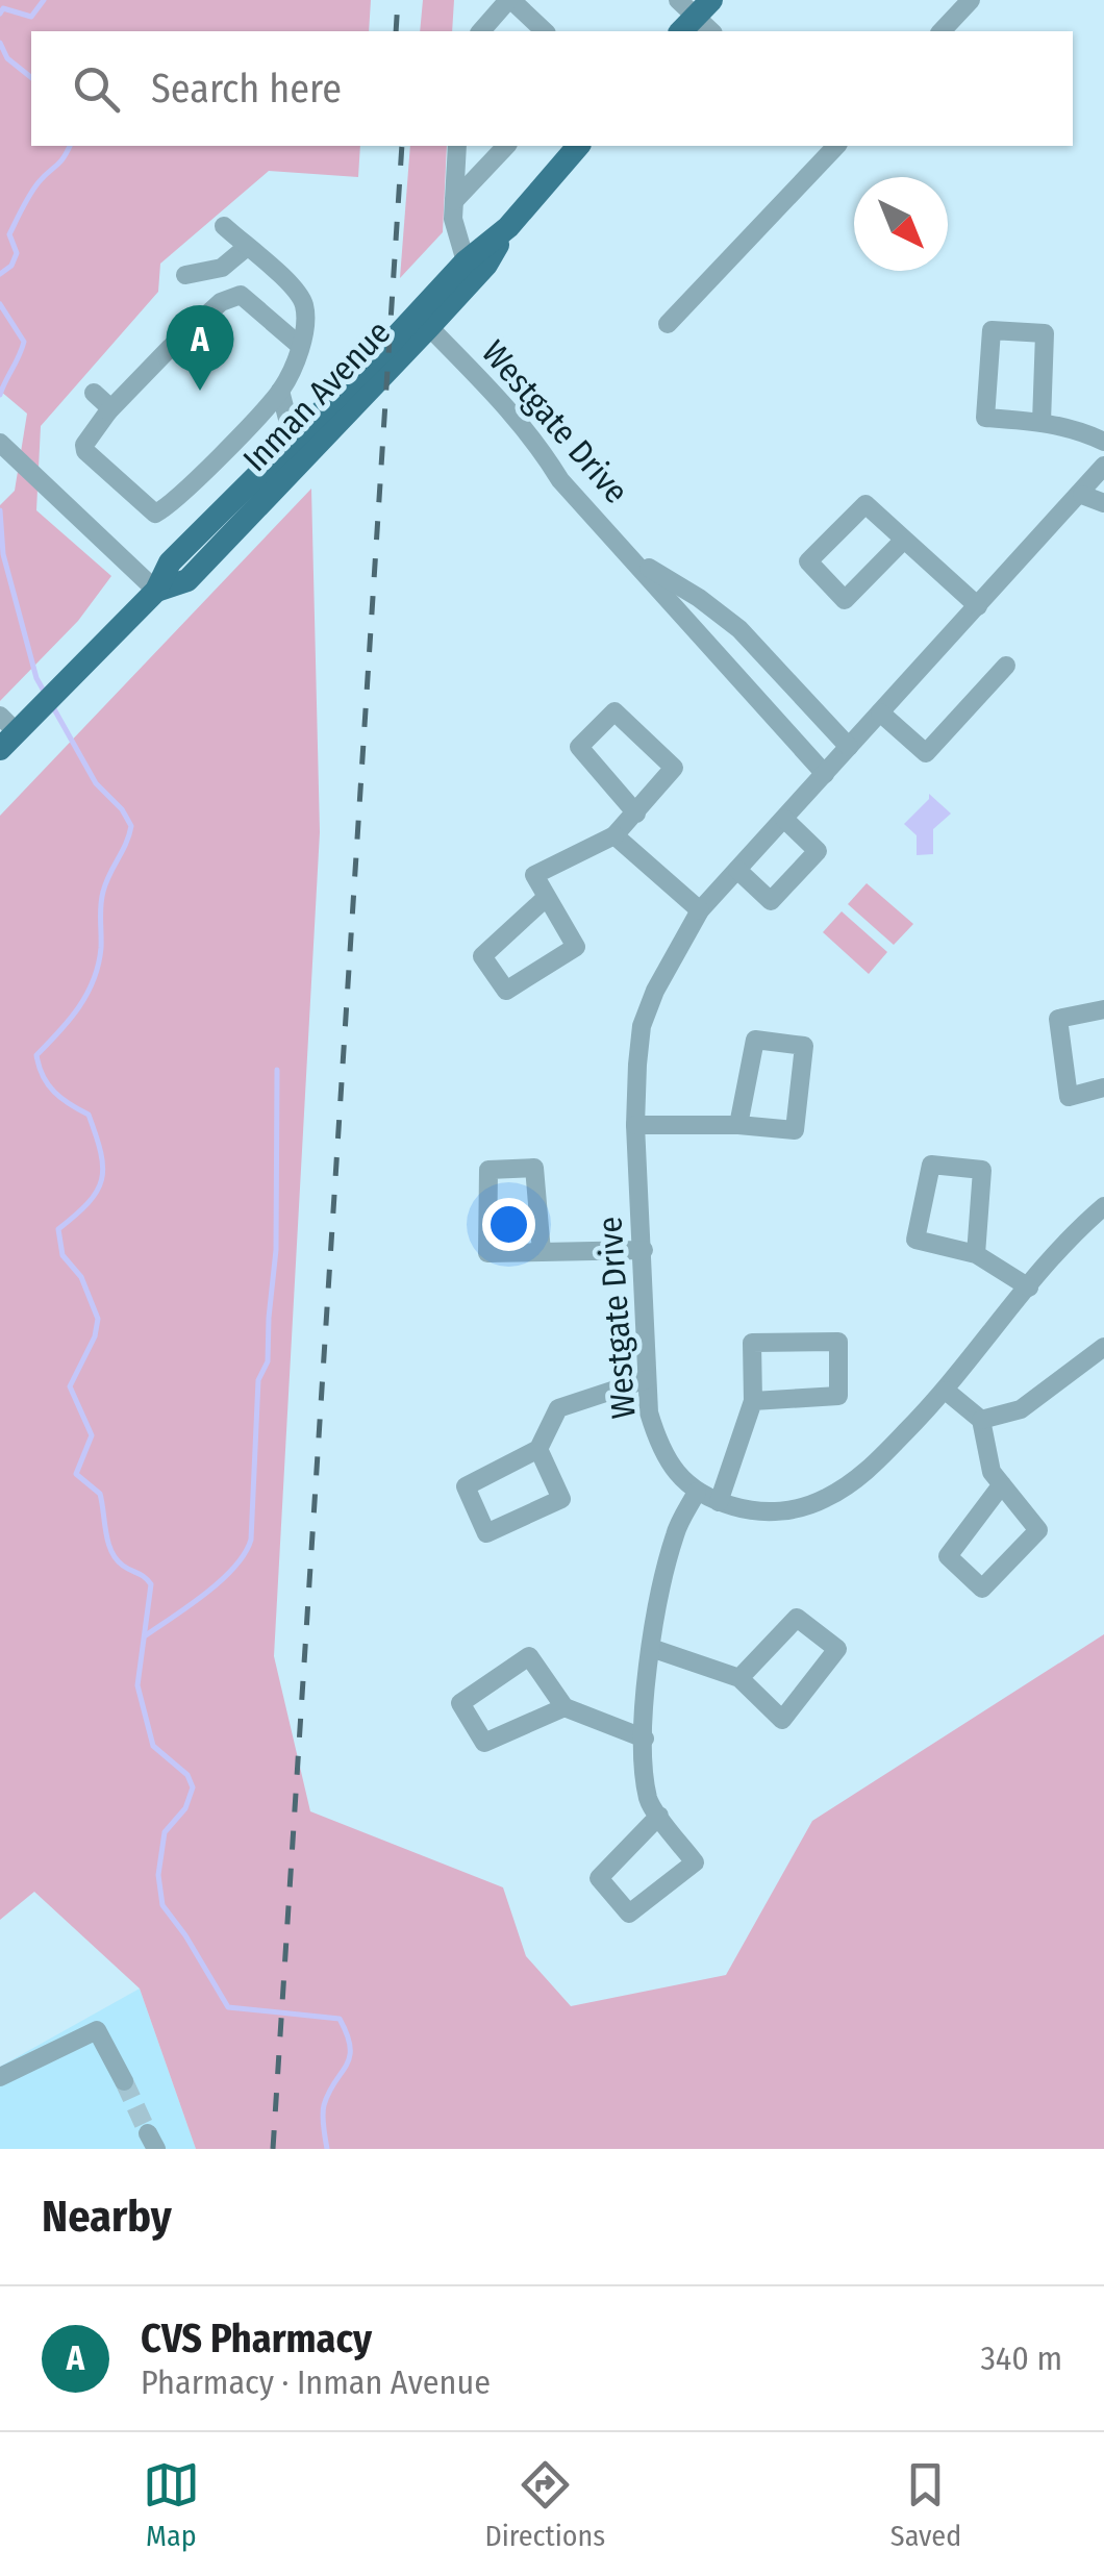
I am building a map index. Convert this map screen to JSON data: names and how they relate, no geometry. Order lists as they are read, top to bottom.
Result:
{
  "streets": {
    "main road": ["Inman Avenue"],
    "street": ["Westgate Drive"]
  },
  "crossings": [
    ["Inman Avenue", "Westgate Drive"]
  ],
  "north": "bottom right",
  "page": {
    "search": "Search here",
    "pins": "A",
    "heading": "Nearby",
    "list": [
      {
        "mark": "A",
        "name": "CVS Pharmacy",
        "note": "Pharmacy · Inman Avenue",
        "value": "340 m"
      }
    ],
    "nav": ["Map", "Directions", "Saved"]
  }
}
